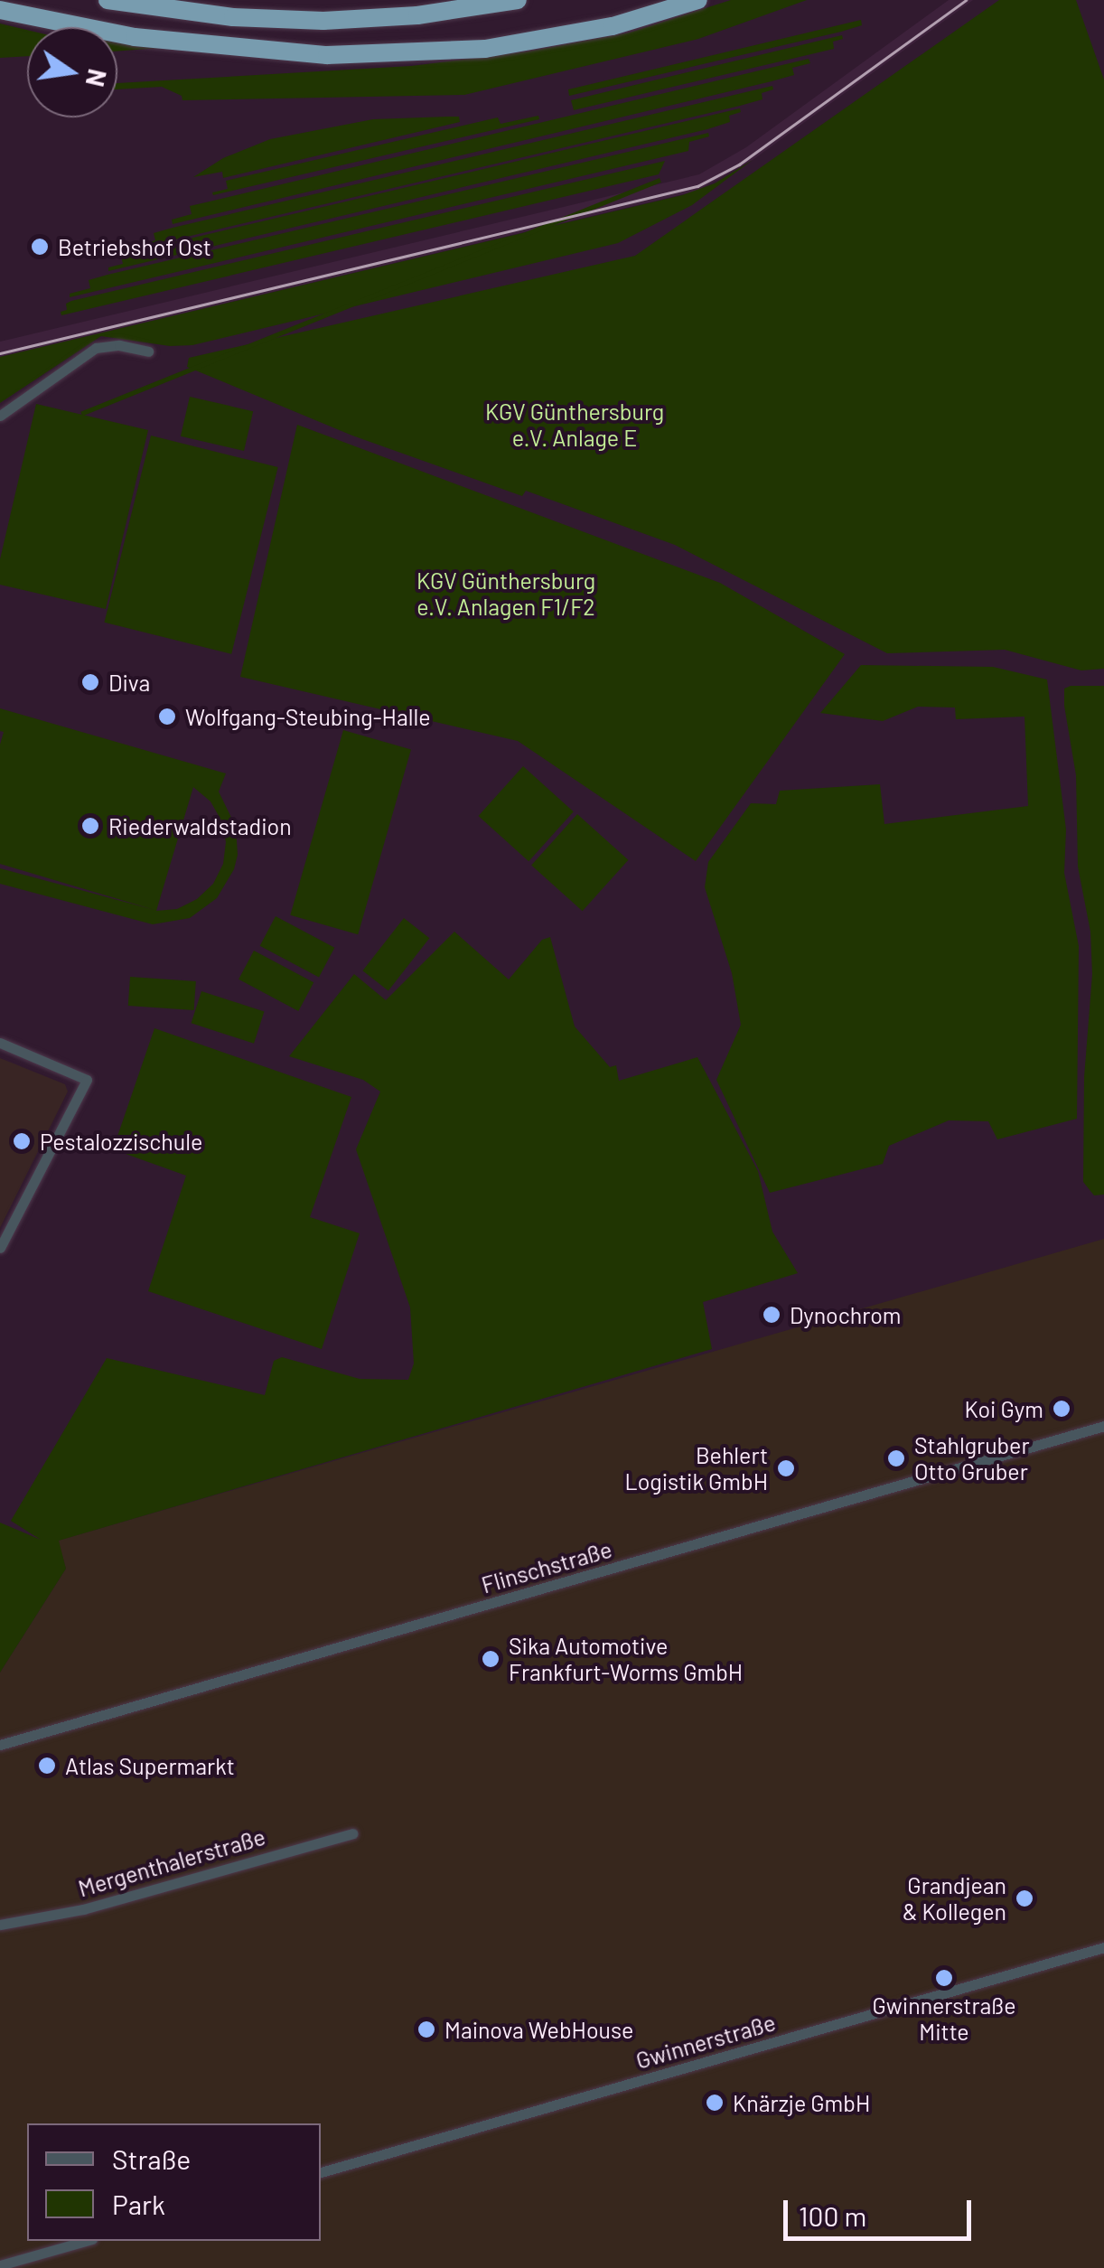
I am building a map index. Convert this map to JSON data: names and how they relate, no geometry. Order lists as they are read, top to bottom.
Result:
{
  "streets": {
    "street": ["Flinschstraße", "Mergenthalerstraße", "Gwinnerstraße"]
  },
  "parks": ["KGV Günthersburg e.V. Anlage E", "KGV Günthersburg e.V. Anlagen F1/F2"],
  "places": [
    "Betriebshof Ost",
    "Diva",
    "Wolfgang-Steubing-Halle",
    "Riederwaldstadion",
    "Pestalozzischule",
    "Dynochrom",
    "Koi Gym",
    "Stahlgruber Otto Gruber",
    "Behlert Logistik GmbH",
    "Sika Automotive Frankfurt-Worms GmbH",
    "Atlas Supermarkt",
    "Grandjean & Kollegen",
    "Gwinnerstraße Mitte",
    "Mainova WebHouse",
    "Knärzje GmbH"
  ],
  "legend": ["Straße", "Park"],
  "scale_bar": "100 m",
  "north": "right"
}
